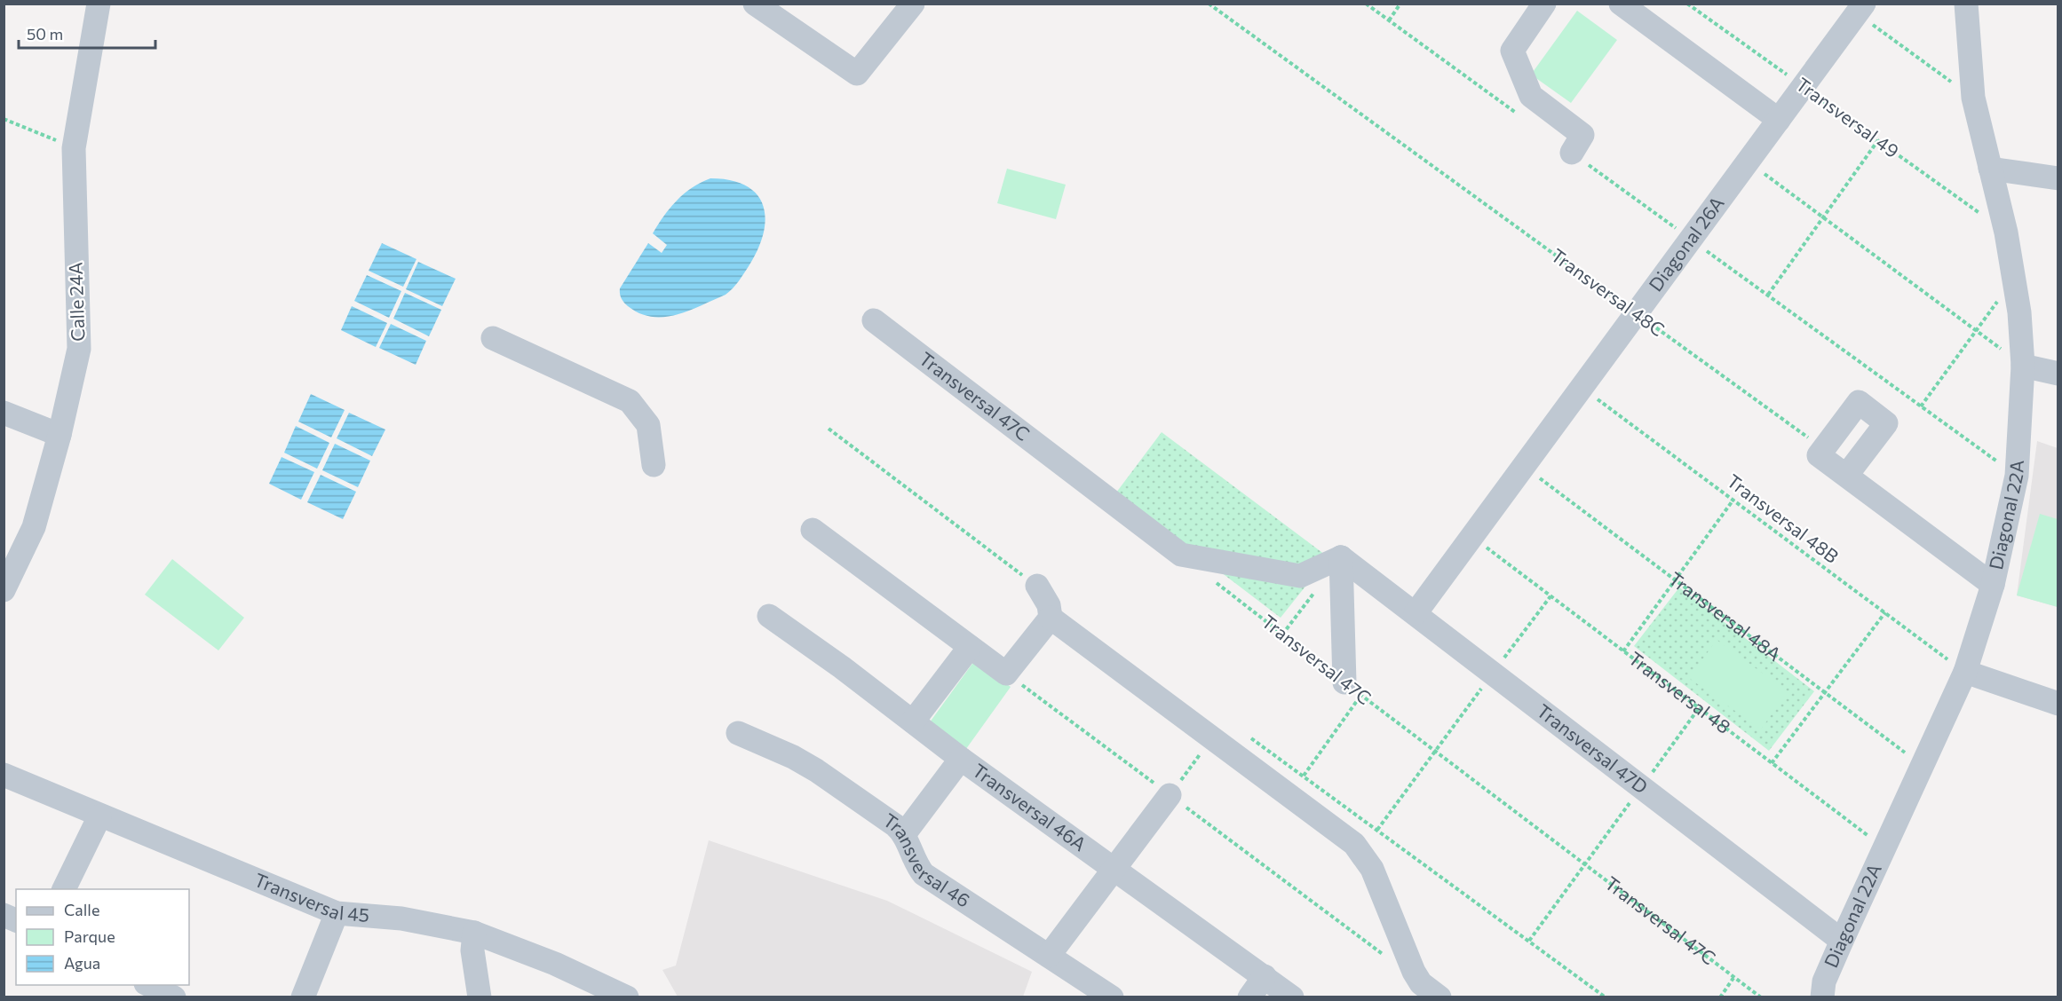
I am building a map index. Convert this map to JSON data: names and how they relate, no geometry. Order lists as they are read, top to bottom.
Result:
{
  "streets": {
    "street": [
      "Diagonal 26A",
      "Calle 24A",
      "Transversal 47C",
      "Diagonal 22A",
      "Transversal 47D",
      "Transversal 46A",
      "Transversal 46",
      "Transversal 45"
    ],
    "path": [
      "Transversal 49",
      "Transversal 48C",
      "Transversal 48B",
      "Transversal 48A",
      "Transversal 48"
    ]
  },
  "crossings": [
    ["Transversal 49", "Diagonal 26A"],
    ["Diagonal 26A", "Transversal 48C"],
    ["Diagonal 26A", "Transversal 48B"],
    ["Diagonal 26A", "Transversal 48A"],
    ["Diagonal 26A", "Transversal 48"],
    ["Diagonal 26A", "Transversal 47D"],
    ["Transversal 47C", "Transversal 47D"],
    ["Diagonal 22A", "Transversal 48B"],
    ["Diagonal 22A", "Transversal 48A"],
    ["Diagonal 22A", "Transversal 48"],
    ["Diagonal 22A", "Transversal 47D"]
  ],
  "legend": ["Calle", "Parque", "Agua"],
  "scale_bar": "50 m"
}
